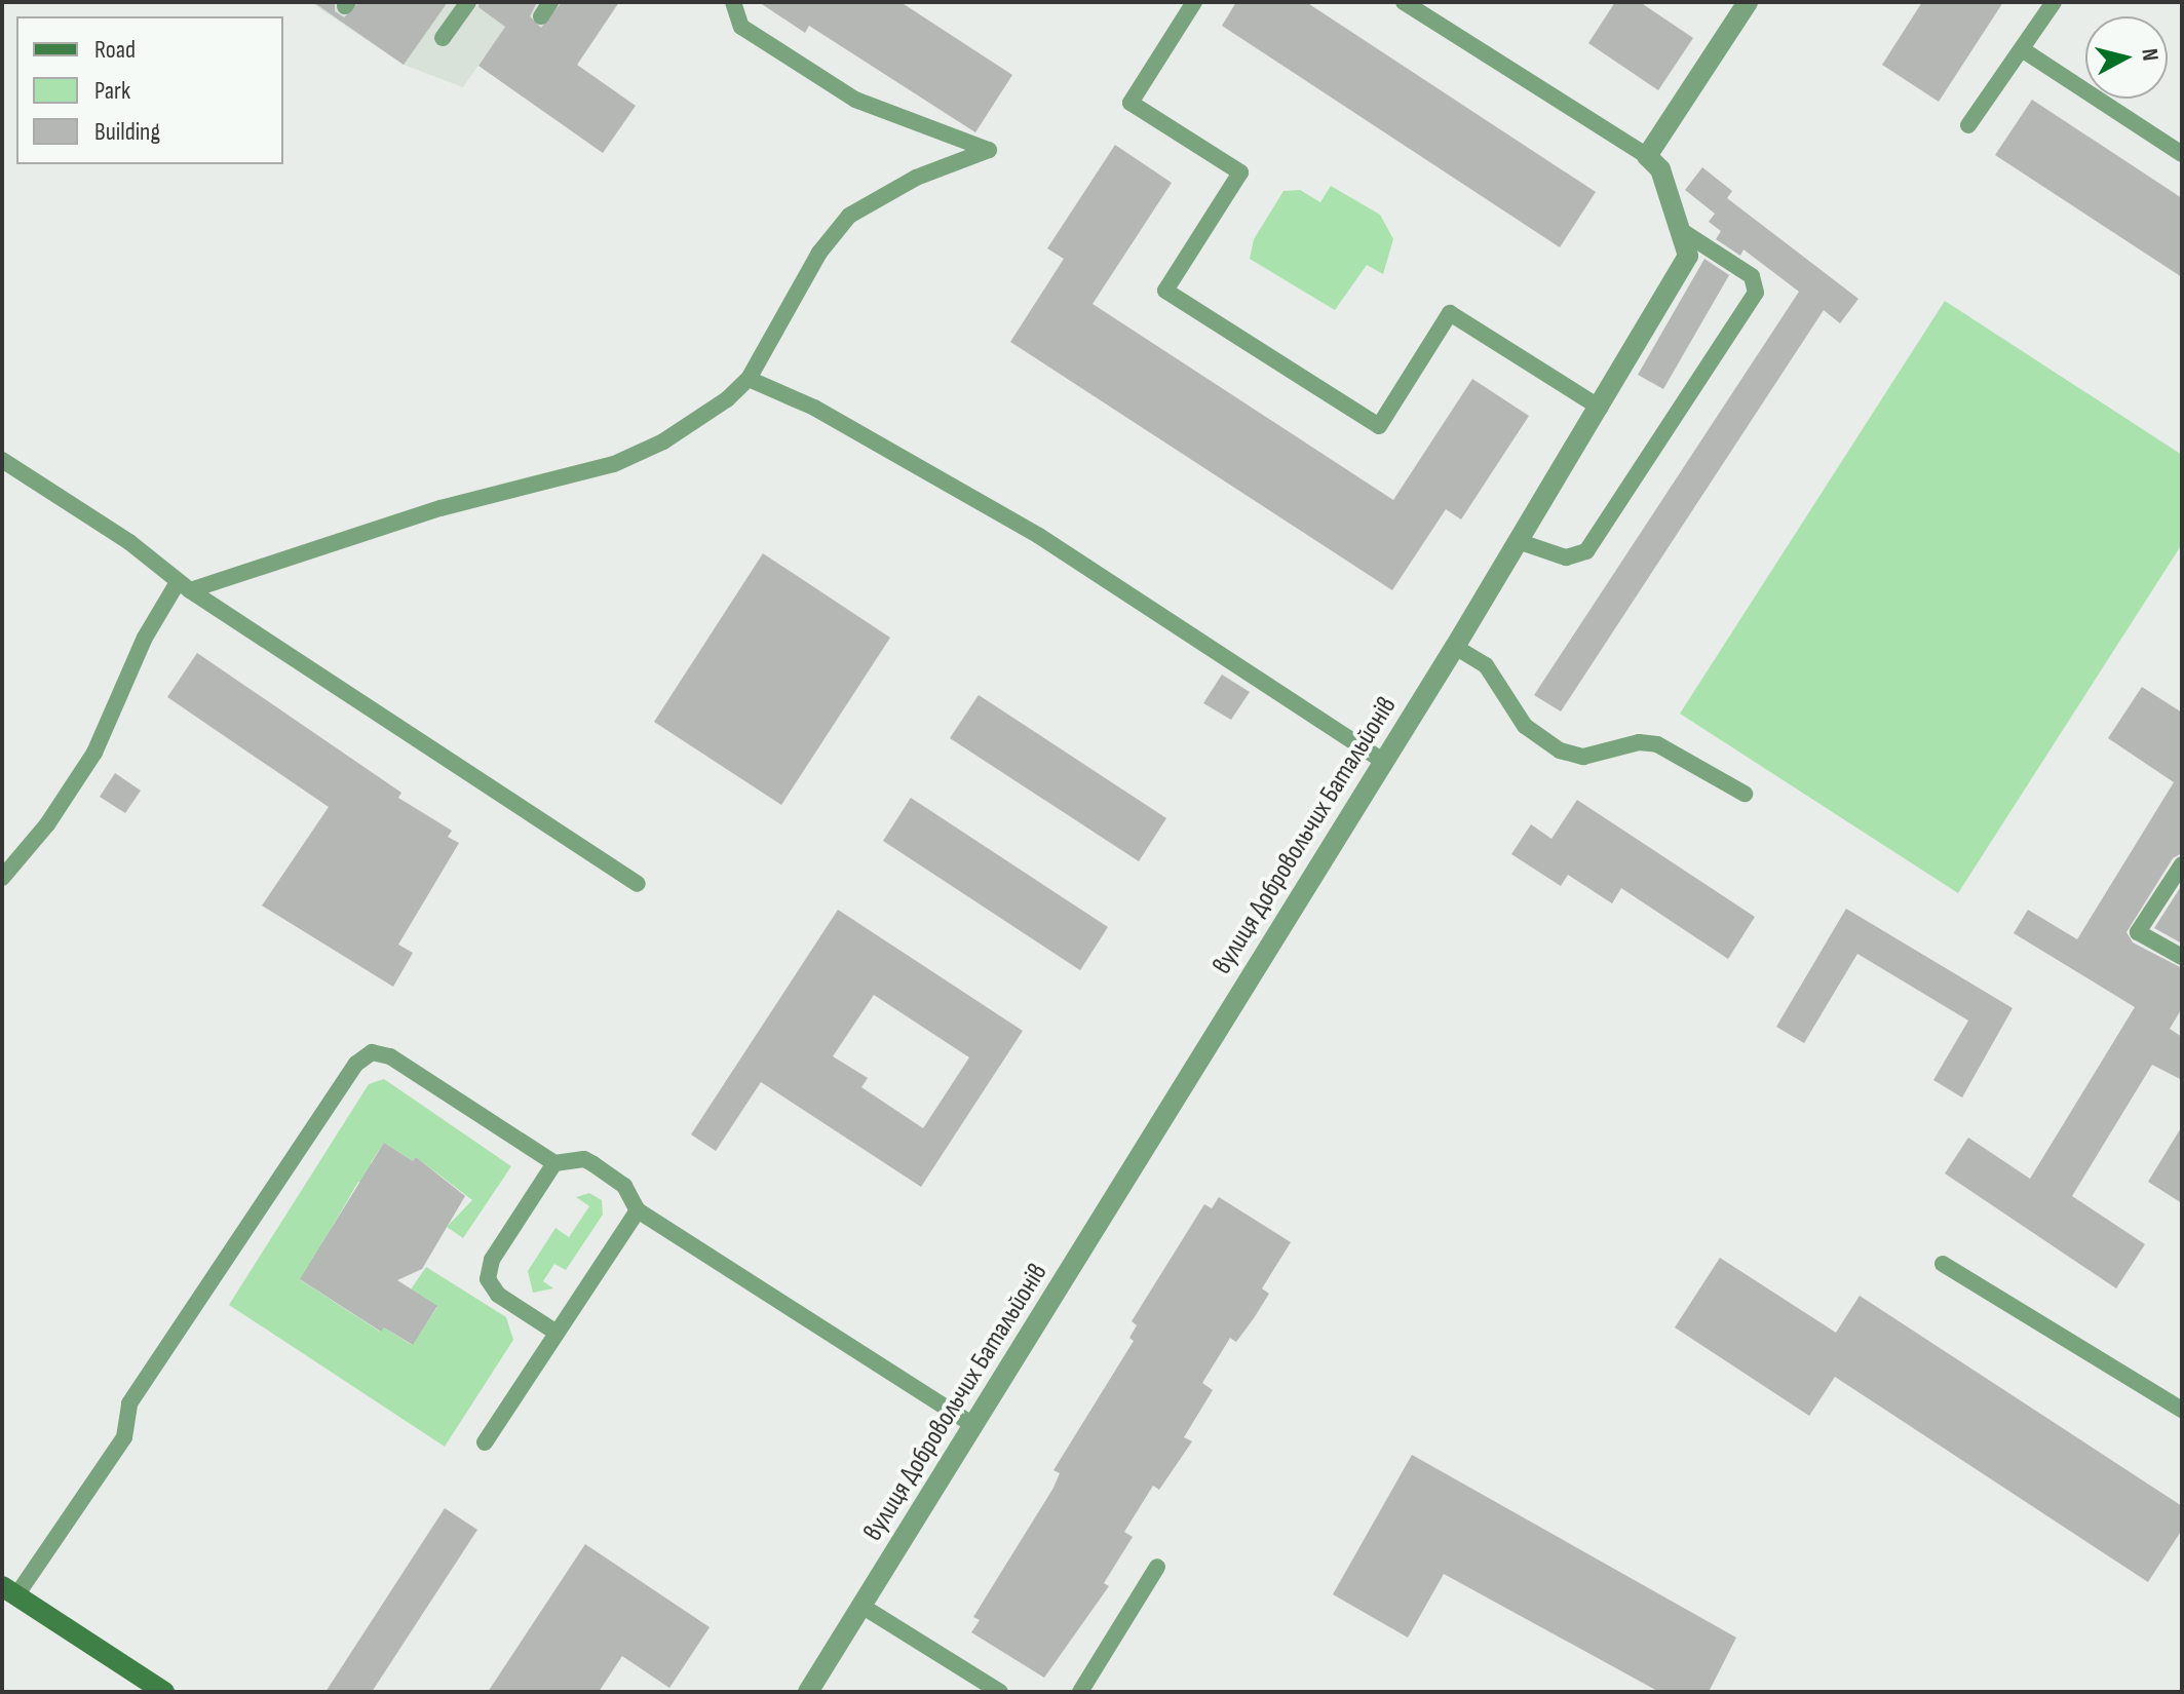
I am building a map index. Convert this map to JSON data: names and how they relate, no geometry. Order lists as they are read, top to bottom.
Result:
{
  "streets": {
    "street": ["вулиця Добровольчих Батальйонів"]
  },
  "legend": ["Road", "Park", "Building"],
  "north": "right"
}
